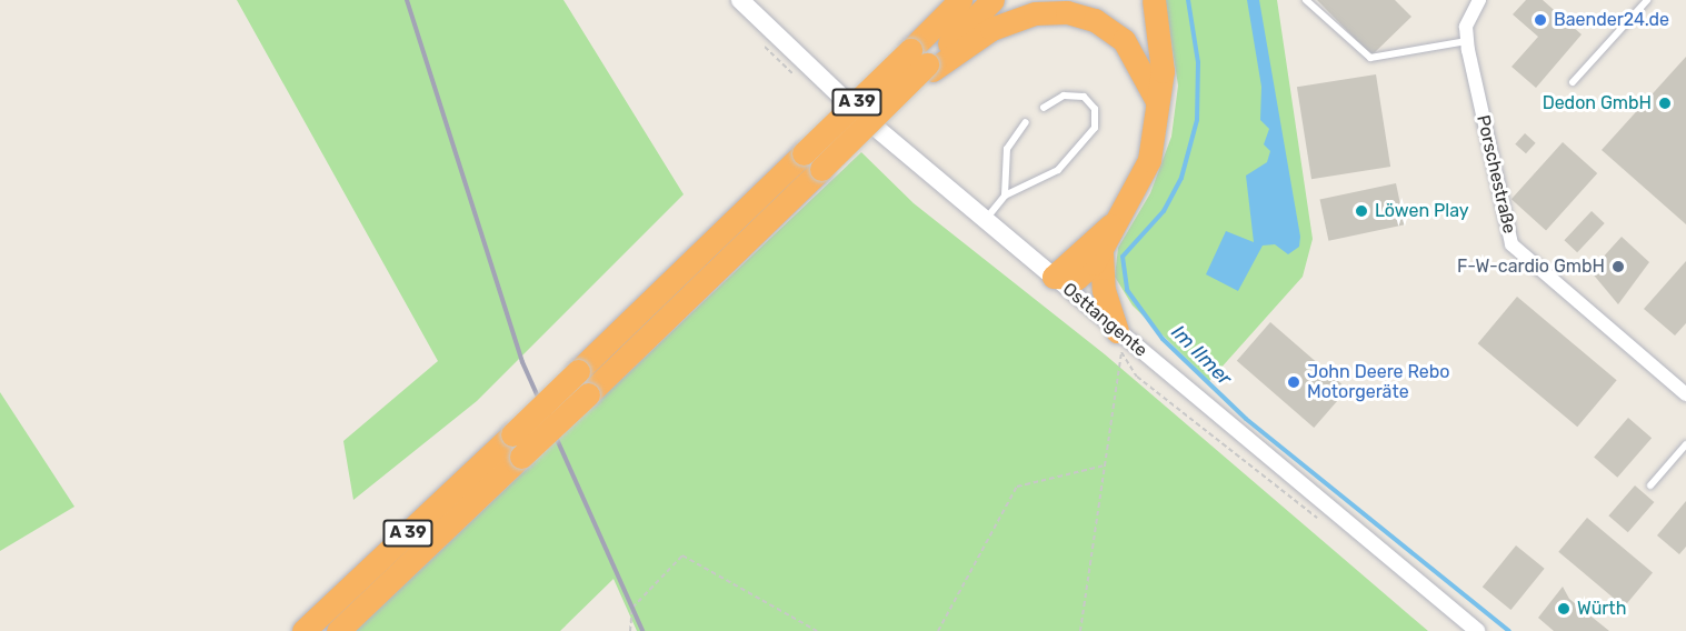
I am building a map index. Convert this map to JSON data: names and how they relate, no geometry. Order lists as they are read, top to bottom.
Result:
{
  "streets": {
    "highway": ["A 39"],
    "main road": ["Osttangente"],
    "street": ["Porschestraße"]
  },
  "water": ["Im Ilmer"],
  "places": [
    "Baender24.de",
    "Dedon GmbH",
    "Löwen Play",
    "F-W-cardio GmbH",
    "John Deere Rebo Motorgeräte",
    "Würth"
  ]
}
